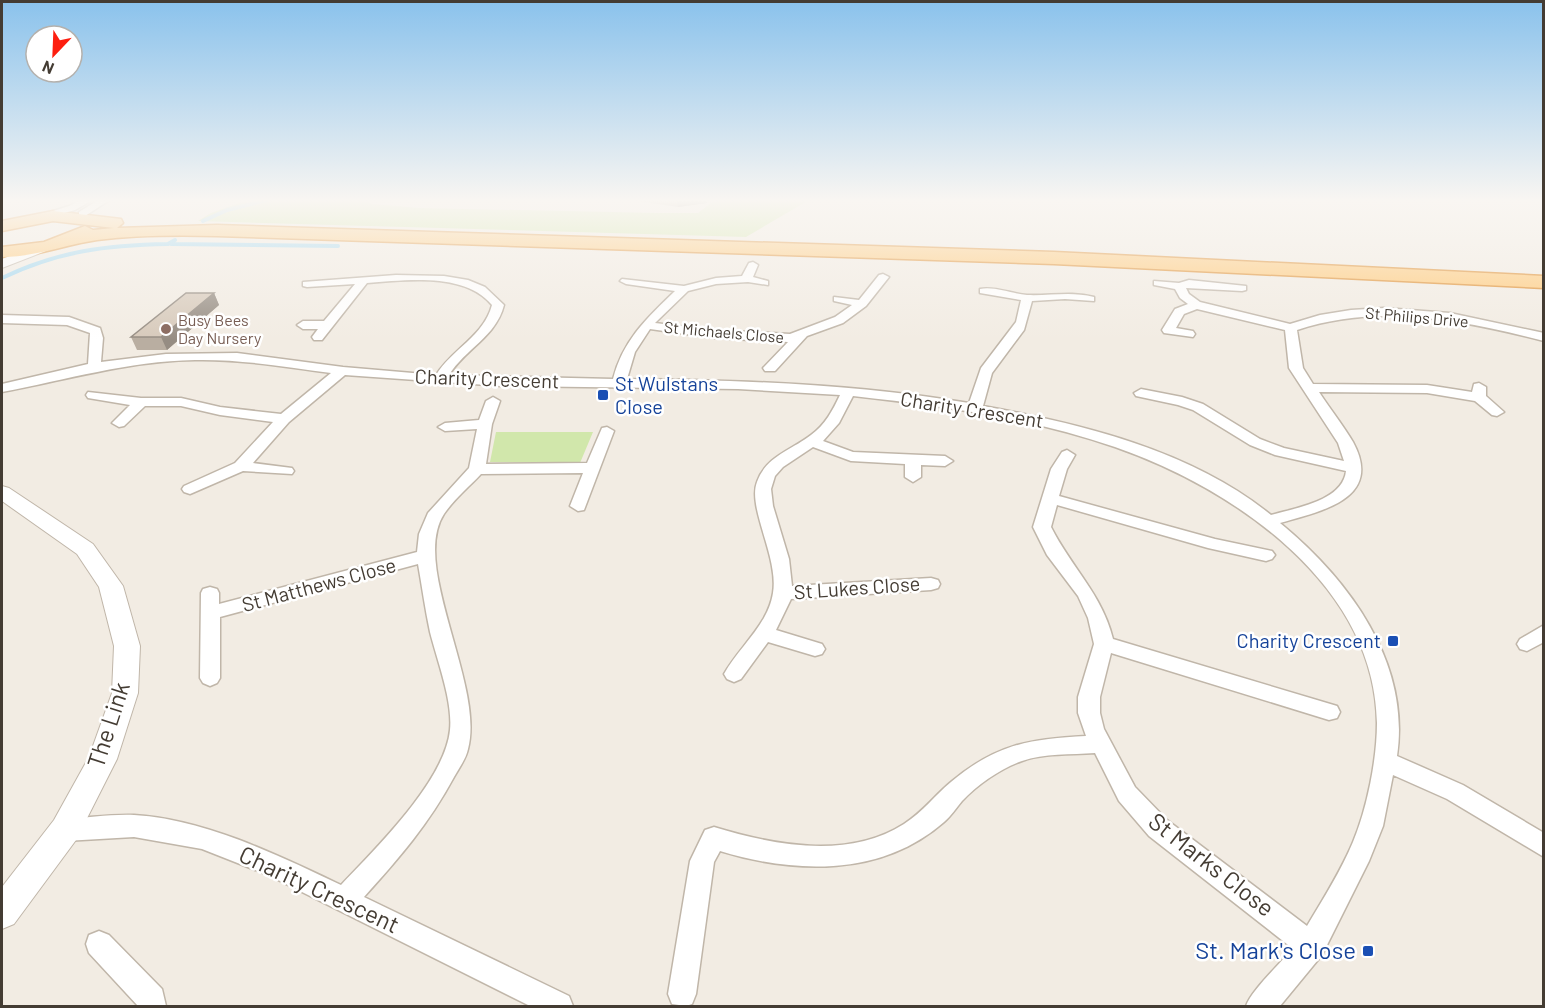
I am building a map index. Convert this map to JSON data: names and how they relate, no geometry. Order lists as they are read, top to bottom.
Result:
{
  "streets": {
    "street": [
      "St Philips Drive",
      "St Michaels Close",
      "Charity Crescent",
      "St Matthews Close",
      "St Lukes Close",
      "The Link",
      "St Marks Close"
    ]
  },
  "crossings": [
    ["Charity Crescent", "St Lukes Close"],
    ["Charity Crescent", "The Link"],
    ["Charity Crescent", "St Marks Close"]
  ],
  "places": {
    "other": ["Busy Bees Day Nursery"],
    "transit": ["St Wulstans Close", "Charity Crescent", "St. Mark's Close"]
  },
  "north": "bottom left"
}
